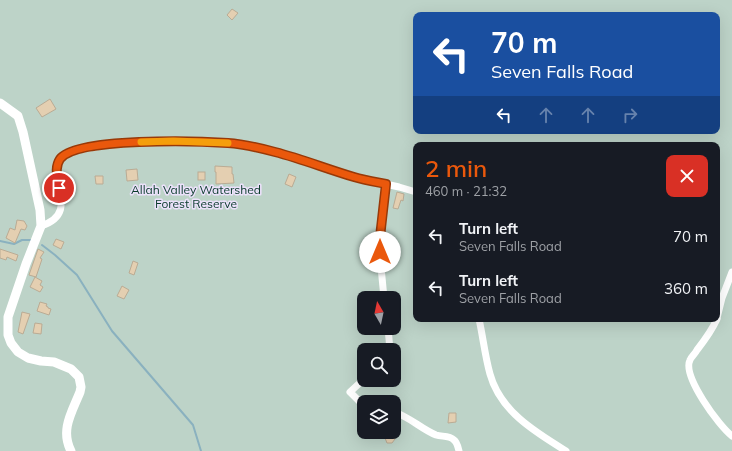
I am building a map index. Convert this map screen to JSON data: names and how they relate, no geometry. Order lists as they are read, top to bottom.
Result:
{
  "parks": ["Allah Valley Watershed Forest Reserve"],
  "north": "top",
  "page": {
    "turn": ["70 m", "Seven Falls Road"],
    "heading": ["2 min", "460 m · 21:32"],
    "list": [
      {
        "name": "Turn left",
        "note": "Seven Falls Road",
        "value": "70 m"
      },
      {
        "name": "Turn left",
        "note": "Seven Falls Road",
        "value": "360 m"
      }
    ]
  }
}
